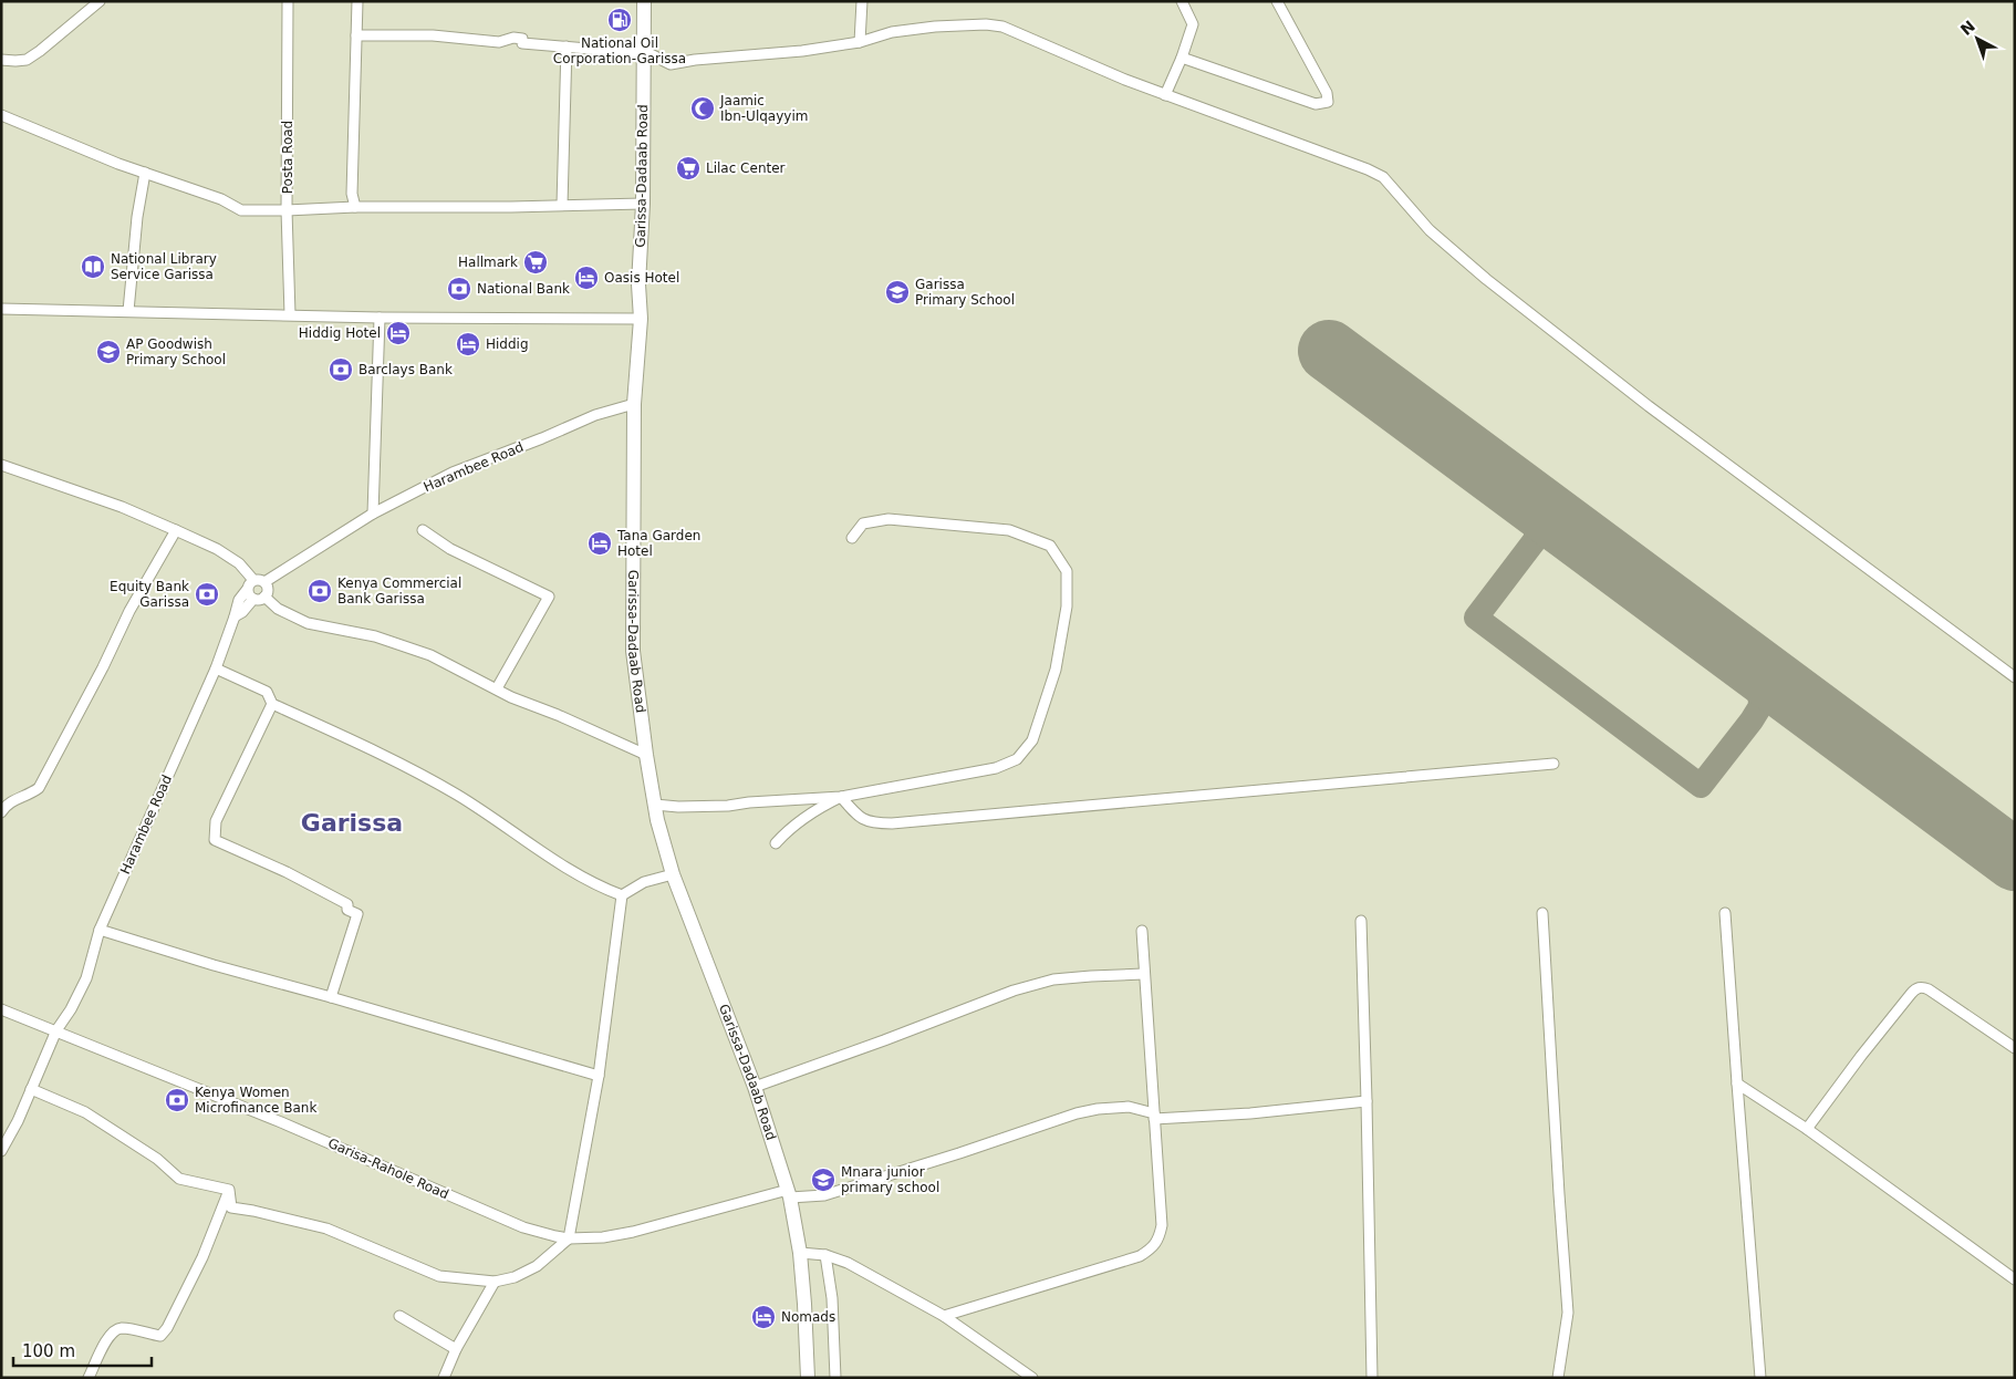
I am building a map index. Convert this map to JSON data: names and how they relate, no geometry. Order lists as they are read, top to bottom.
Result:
{
  "streets": {
    "highway": ["Garissa-Dadaab Road"],
    "street": ["Posta Road", "Harambee Road", "Garisa-Rahole Road"]
  },
  "crossings": [
    ["Garissa-Dadaab Road", "Harambee Road"],
    ["Garissa-Dadaab Road", "Garisa-Rahole Road"],
    ["Harambee Road", "Garisa-Rahole Road"]
  ],
  "districts": ["Garissa"],
  "places": {
    "fuel station": ["National Oil Corporation-Garissa"],
    "mosque": ["Jaamic Ibn-Ulqayyim"],
    "supermarket": ["Lilac Center", "Hallmark"],
    "library": ["National Library Service Garissa"],
    "hotel": [
      "Oasis Hotel",
      "Hiddig Hotel",
      "Hiddig",
      "Tana Garden Hotel",
      "Nomads"
    ],
    "bank": [
      "National Bank",
      "Barclays Bank",
      "Kenya Commercial Bank Garissa",
      "Equity Bank Garissa",
      "Kenya Women Microfinance Bank"
    ],
    "school or university": ["Garissa Primary School", "AP Goodwish Primary School", "Mnara junior primary school"]
  },
  "scale_bar": "100 m",
  "north": "top left"
}
